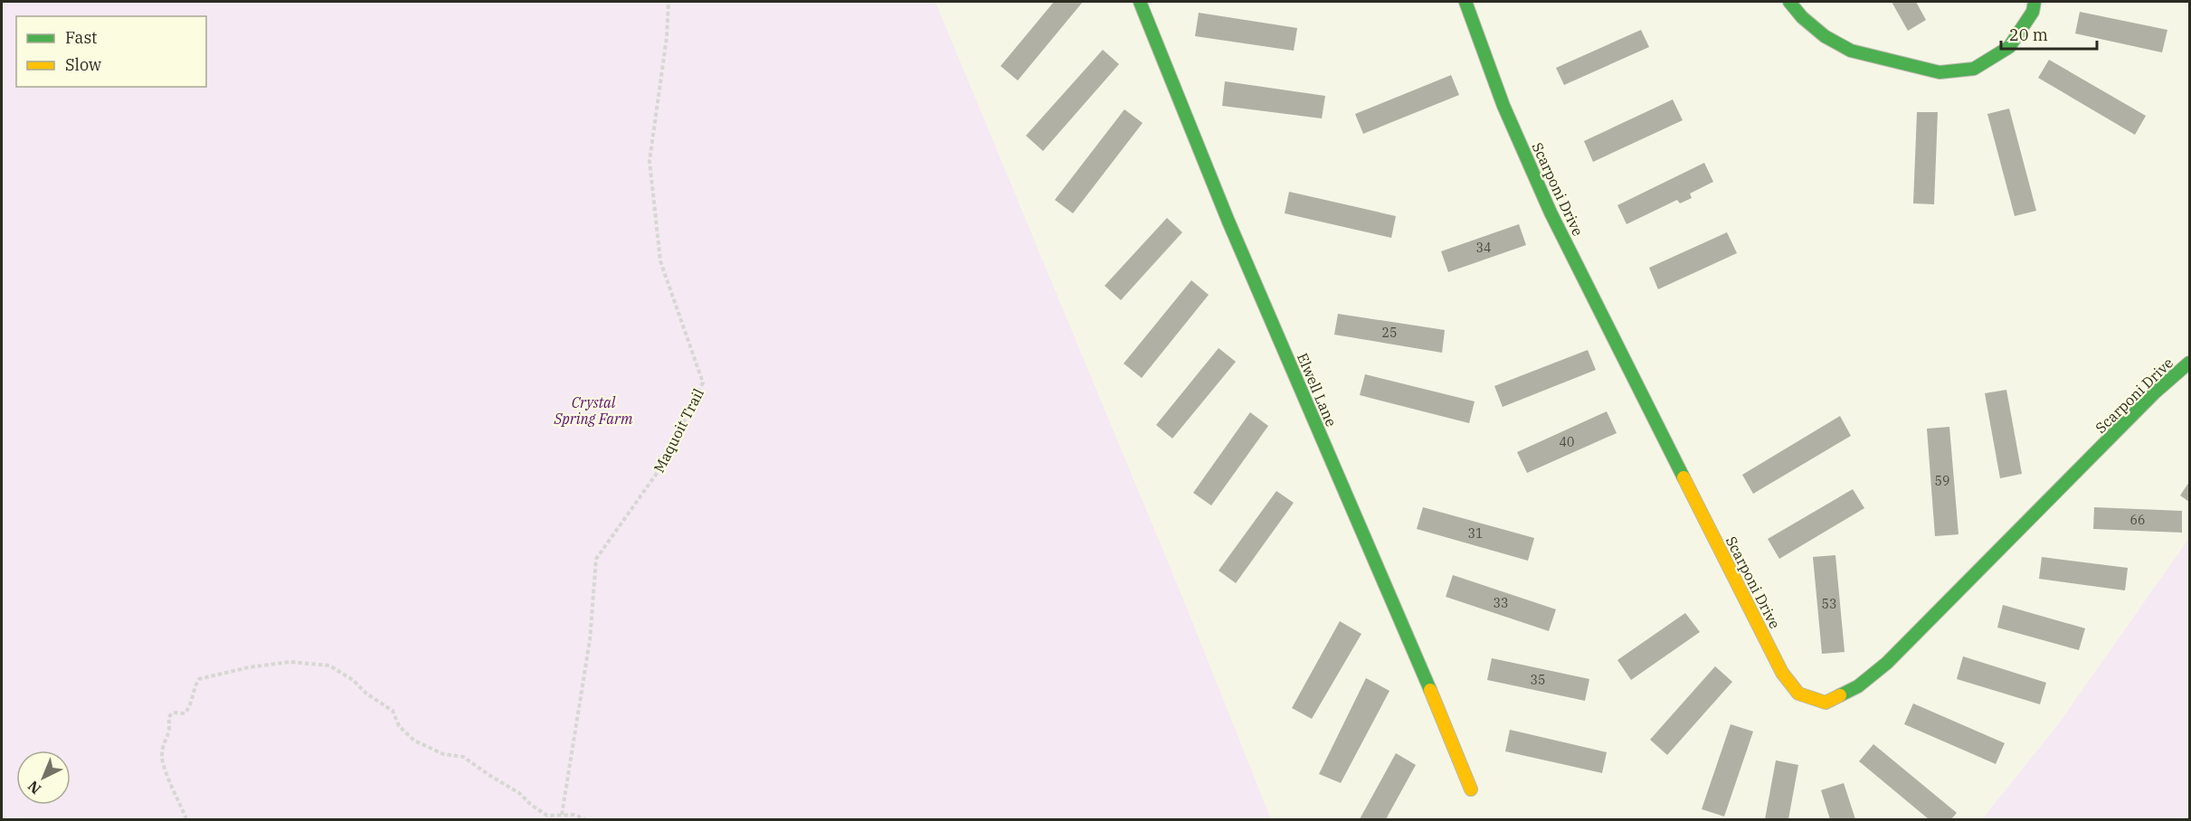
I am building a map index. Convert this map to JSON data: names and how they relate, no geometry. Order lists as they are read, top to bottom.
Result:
{
  "streets": {
    "street": ["Scarponi Drive", "Elwell Lane"],
    "path": ["Maquoit Trail"]
  },
  "parks": ["Crystal Spring Farm"],
  "house_numbers": [
    "34",
    "25",
    "40",
    "59",
    "66",
    "31",
    "33",
    "53",
    "35"
  ],
  "legend": ["Fast", "Slow"],
  "scale_bar": "20 m",
  "north": "bottom left"
}
